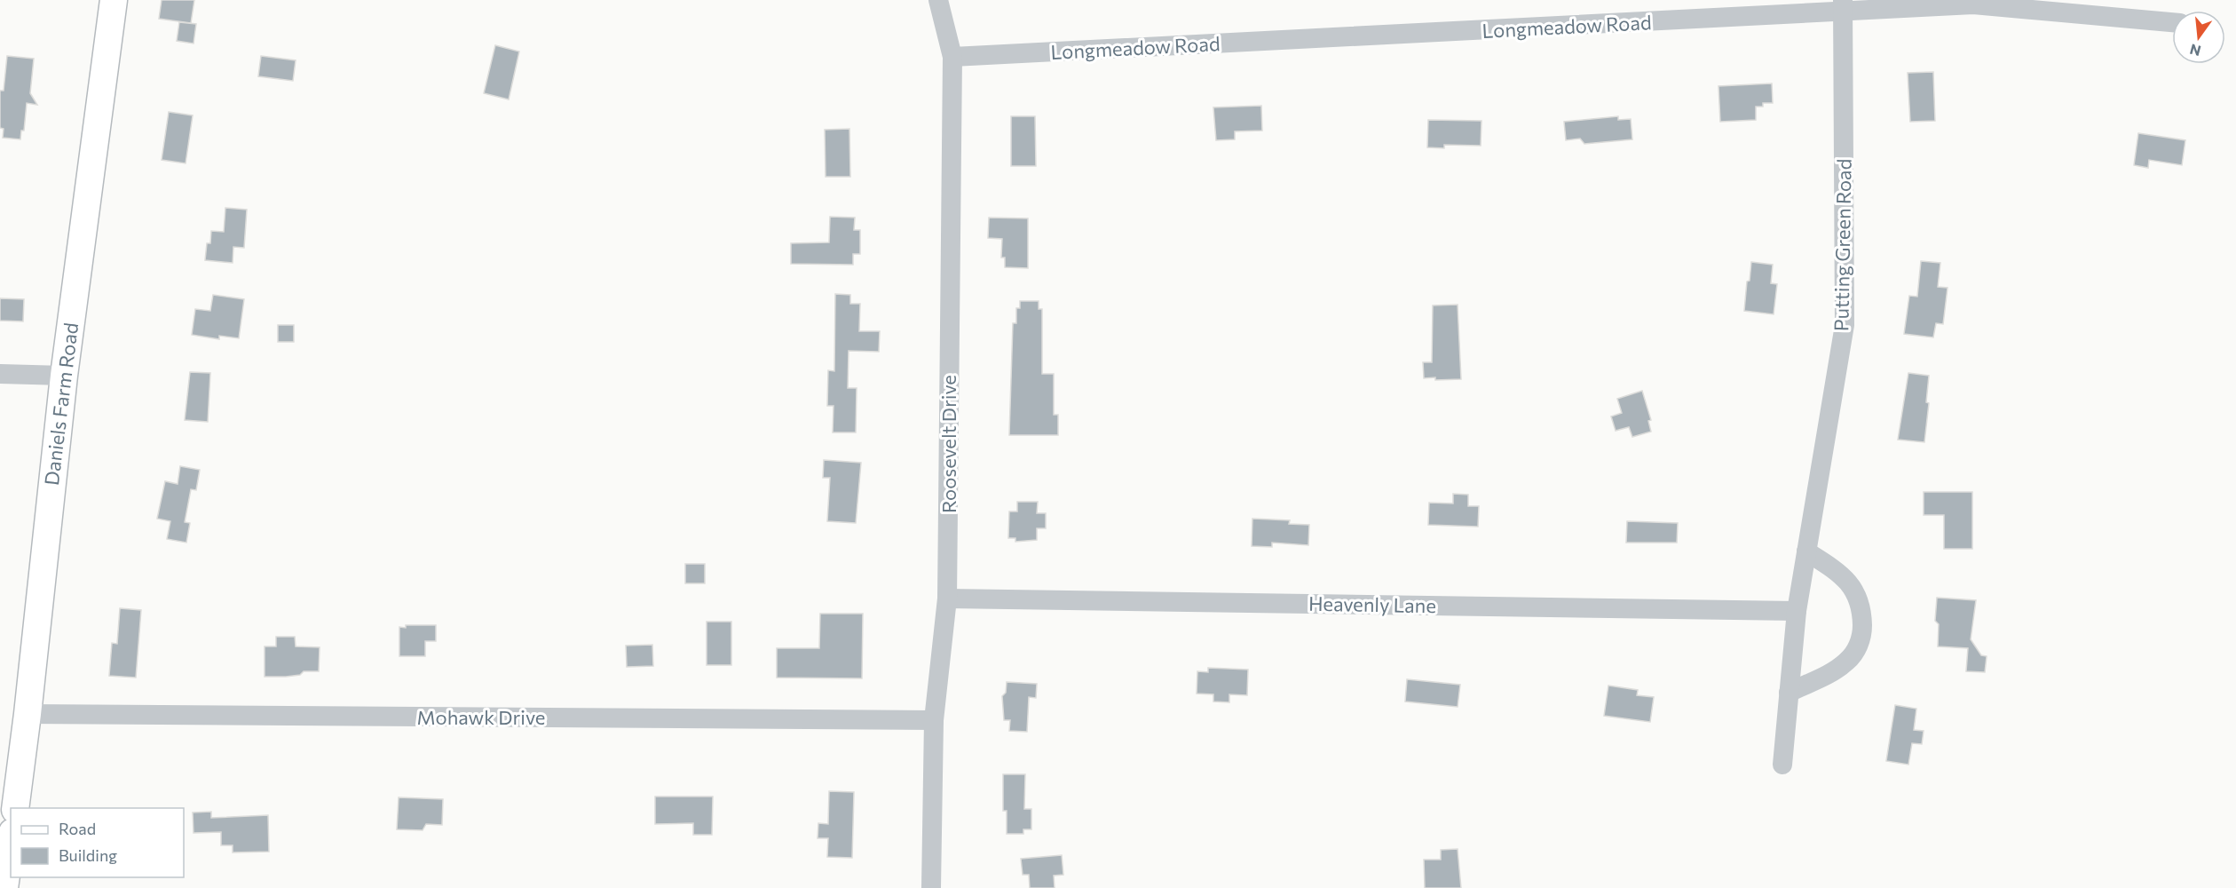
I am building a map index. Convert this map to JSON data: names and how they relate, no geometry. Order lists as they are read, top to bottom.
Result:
{
  "streets": {
    "main road": ["Daniels Farm Road"],
    "street": [
      "Longmeadow Road",
      "Putting Green Road",
      "Roosevelt Drive",
      "Heavenly Lane",
      "Mohawk Drive"
    ]
  },
  "crossings": [
    ["Longmeadow Road", "Putting Green Road"],
    ["Longmeadow Road", "Roosevelt Drive"],
    ["Putting Green Road", "Heavenly Lane"],
    ["Daniels Farm Road", "Mohawk Drive"],
    ["Roosevelt Drive", "Heavenly Lane"],
    ["Roosevelt Drive", "Mohawk Drive"]
  ],
  "legend": ["Road", "Building"],
  "north": "bottom"
}
